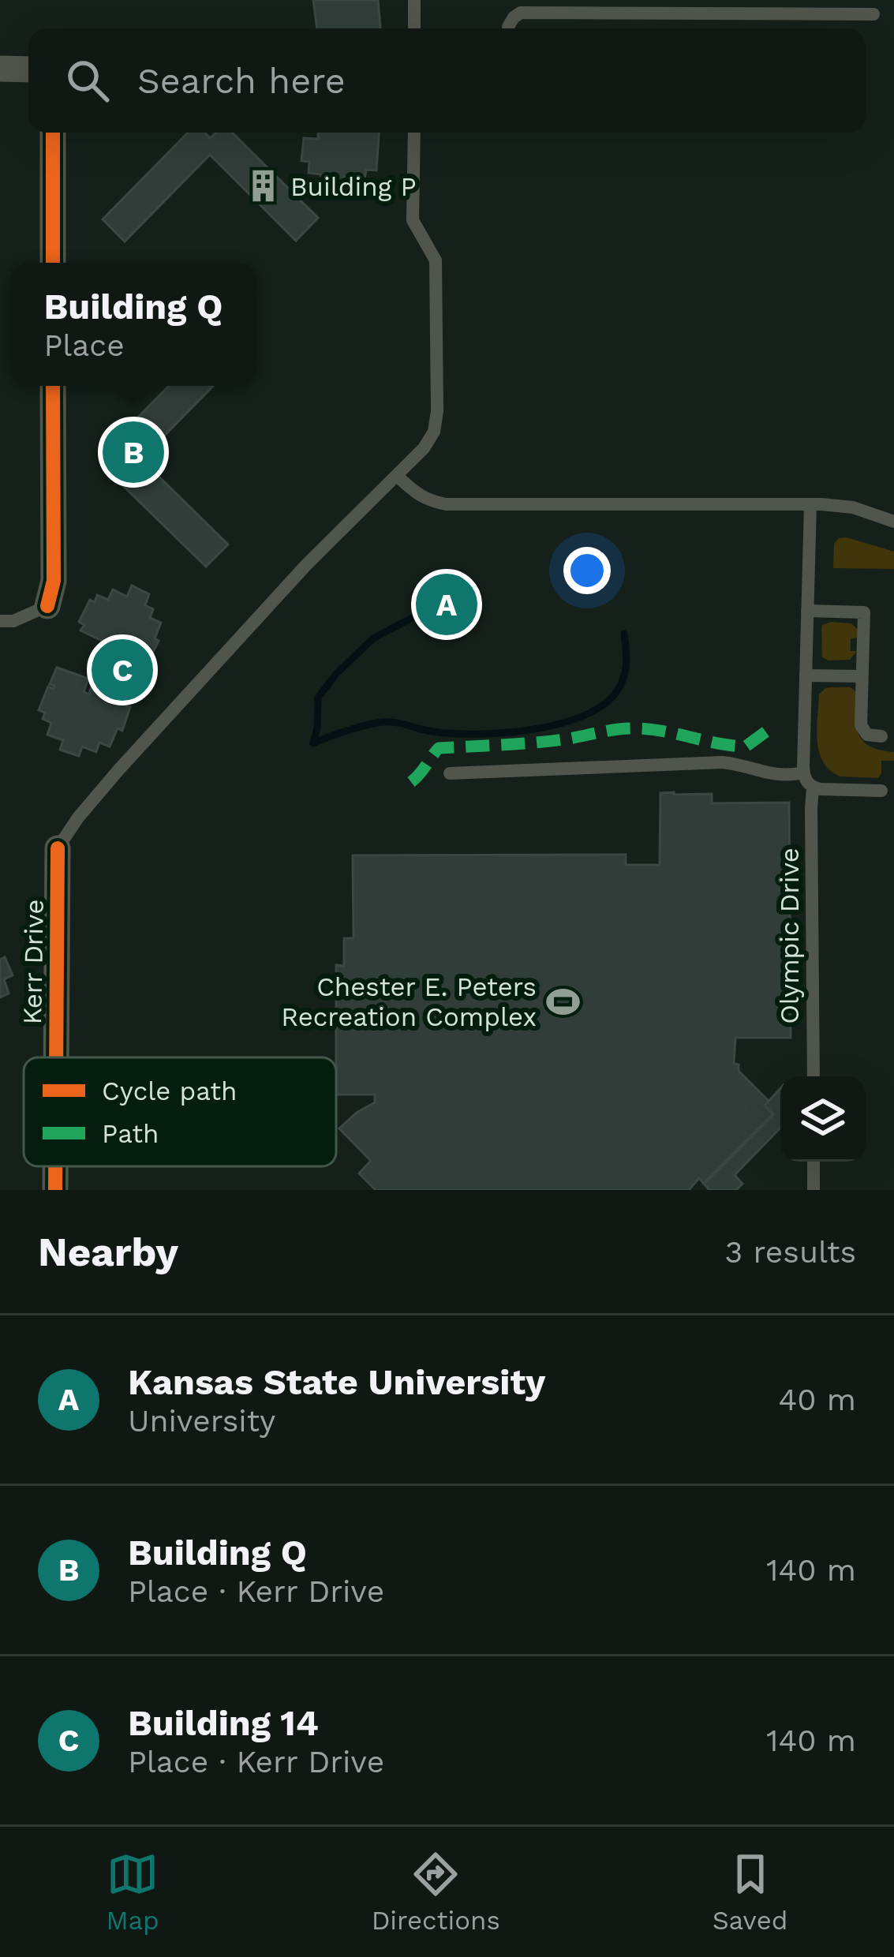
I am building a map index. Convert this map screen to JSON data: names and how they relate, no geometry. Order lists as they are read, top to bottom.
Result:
{
  "streets": {
    "street": ["Kerr Drive"],
    "lane": ["Olympic Drive"]
  },
  "places": {
    "building": ["Building P"],
    "sports": ["Chester E. Peters Recreation Complex"]
  },
  "legend": ["Cycle path", "Path"],
  "page": {
    "search": "Search here",
    "popup": ["Building Q", "Place"],
    "pins": ["B", "A", "C"],
    "heading": ["Nearby", "3 results"],
    "list": [
      {
        "mark": "A",
        "name": "Kansas State University",
        "note": "University",
        "value": "40 m"
      },
      {
        "mark": "B",
        "name": "Building Q",
        "note": "Place · Kerr Drive",
        "value": "140 m"
      },
      {
        "mark": "C",
        "name": "Building 14",
        "note": "Place · Kerr Drive",
        "value": "140 m"
      }
    ],
    "nav": ["Map", "Directions", "Saved"]
  }
}
